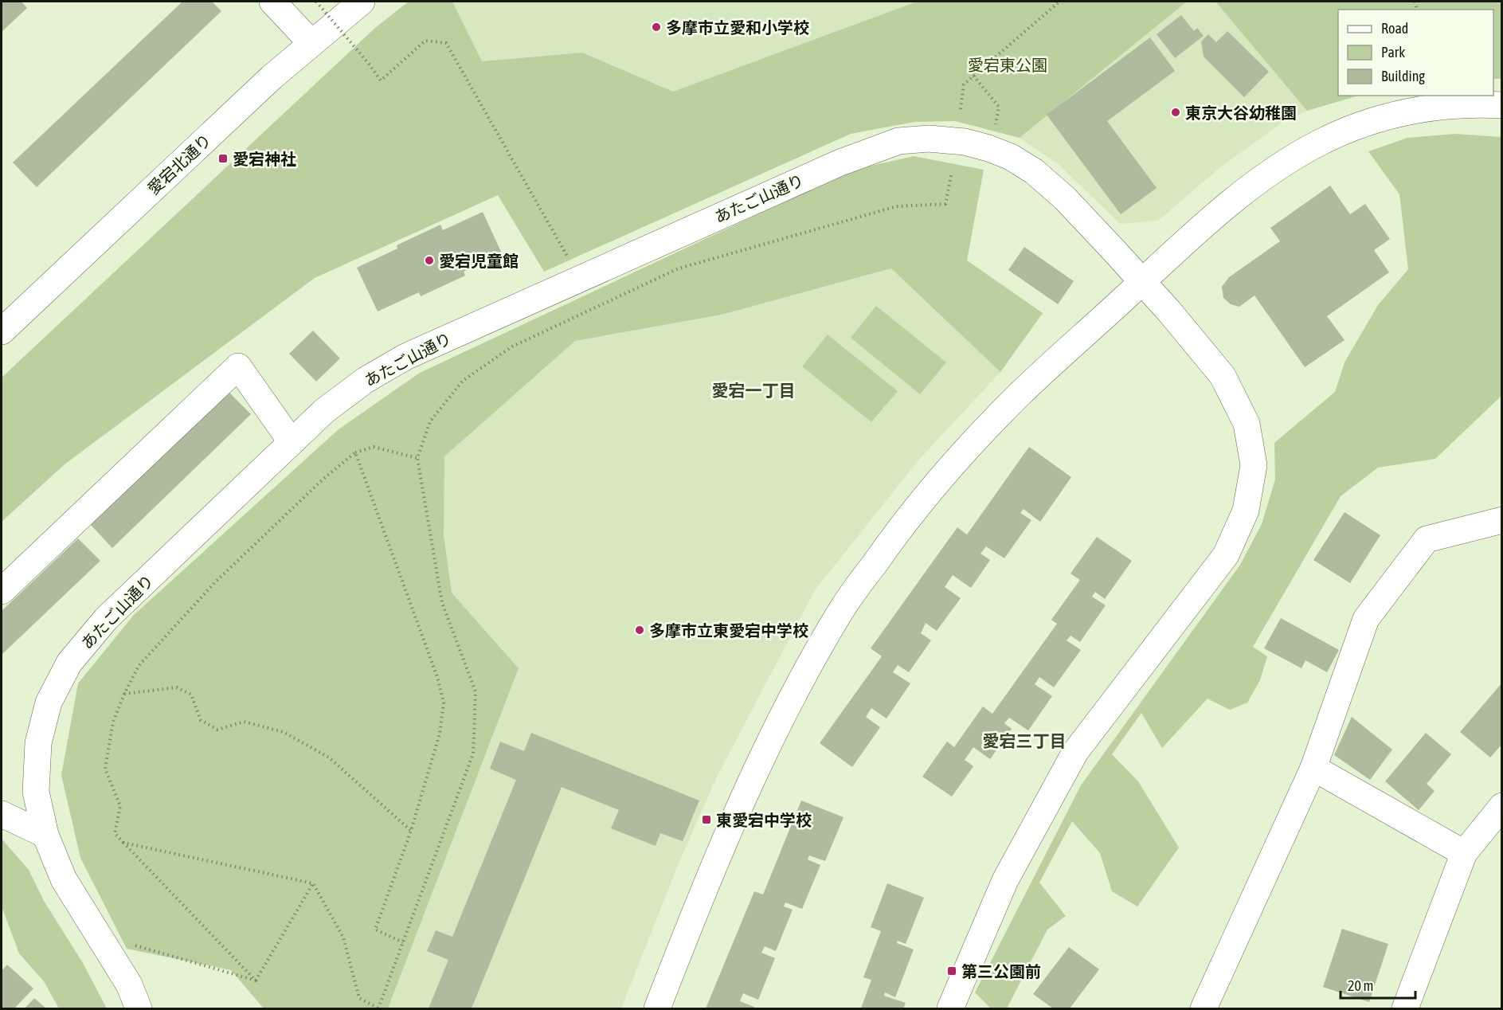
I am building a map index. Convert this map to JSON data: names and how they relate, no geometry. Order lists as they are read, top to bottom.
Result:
{
  "streets": {
    "street": ["愛宕北通り", "あたご山通り"]
  },
  "districts": ["愛宕一丁目", "愛宕三丁目"],
  "parks": ["愛宕東公園"],
  "places": {
    "other": [
      "多摩市立愛和小学校",
      "東京大谷幼稚園",
      "愛宕児童館",
      "多摩市立東愛宕中学校"
    ],
    "transit": ["愛宕神社", "東愛宕中学校", "第三公園前"]
  },
  "legend": ["Road", "Park", "Building"],
  "scale_bar": "20 m"
}
